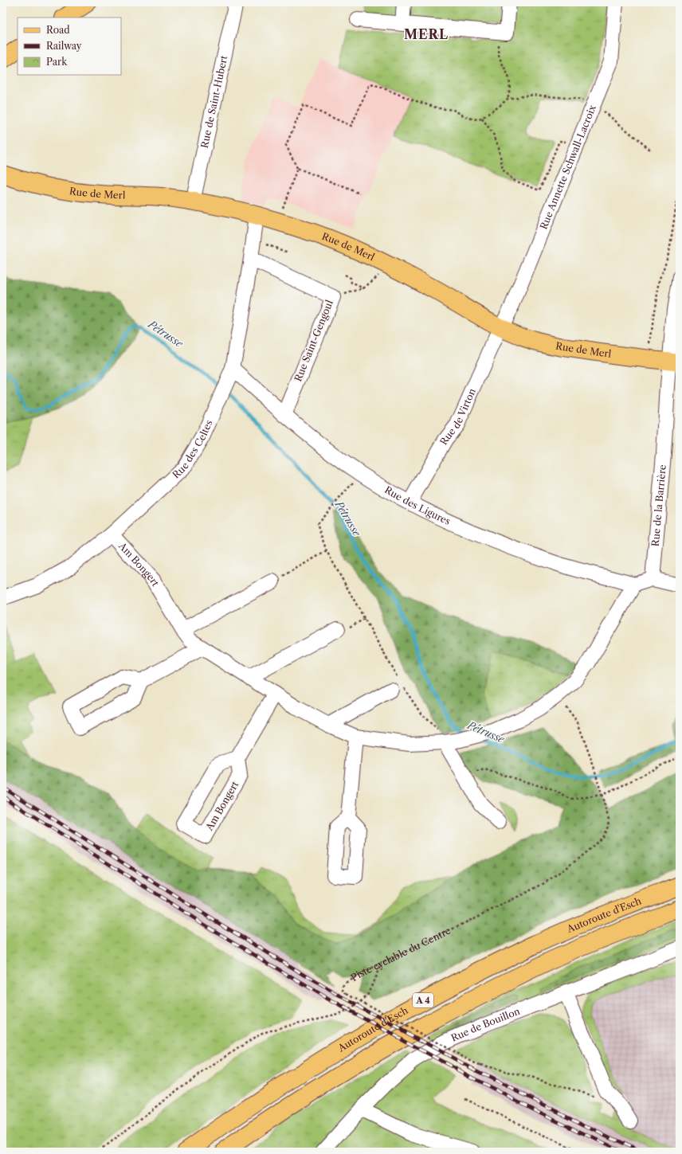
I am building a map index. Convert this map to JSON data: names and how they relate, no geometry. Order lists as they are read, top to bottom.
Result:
{
  "streets": {
    "main road": ["Rue de Merl", "Autoroute d'Esch", "A 4"],
    "street": [
      "Rue de Saint-Hubert",
      "Rue Annette Schwall-Lacroix",
      "Rue Saint-Gengoul",
      "Rue de Virton",
      "Rue des Celtes",
      "Rue des Ligures",
      "Rue de la Barrière",
      "Am Bongert",
      "Rue de Bouillon"
    ],
    "path": ["Piste cyclable du Centre"]
  },
  "crossings": [
    ["Rue de Saint-Hubert", "Rue de Merl"],
    ["Rue Annette Schwall-Lacroix", "Rue de Merl"],
    ["Rue Annette Schwall-Lacroix", "Rue de Virton"],
    ["Rue de Merl", "Rue de Virton"],
    ["Rue de Merl", "Rue des Celtes"],
    ["Rue de Merl", "Rue de la Barrière"],
    ["Rue Saint-Gengoul", "Rue des Celtes"],
    ["Rue Saint-Gengoul", "Rue des Ligures"],
    ["Rue de Virton", "Rue des Ligures"],
    ["Rue des Celtes", "Rue des Ligures"],
    ["Rue des Celtes", "Am Bongert"],
    ["Am Bongert", "Piste cyclable du Centre"]
  ],
  "districts": ["MERL"],
  "water": ["Pétrusse"],
  "legend": ["Road", "Railway", "Park"]
}
